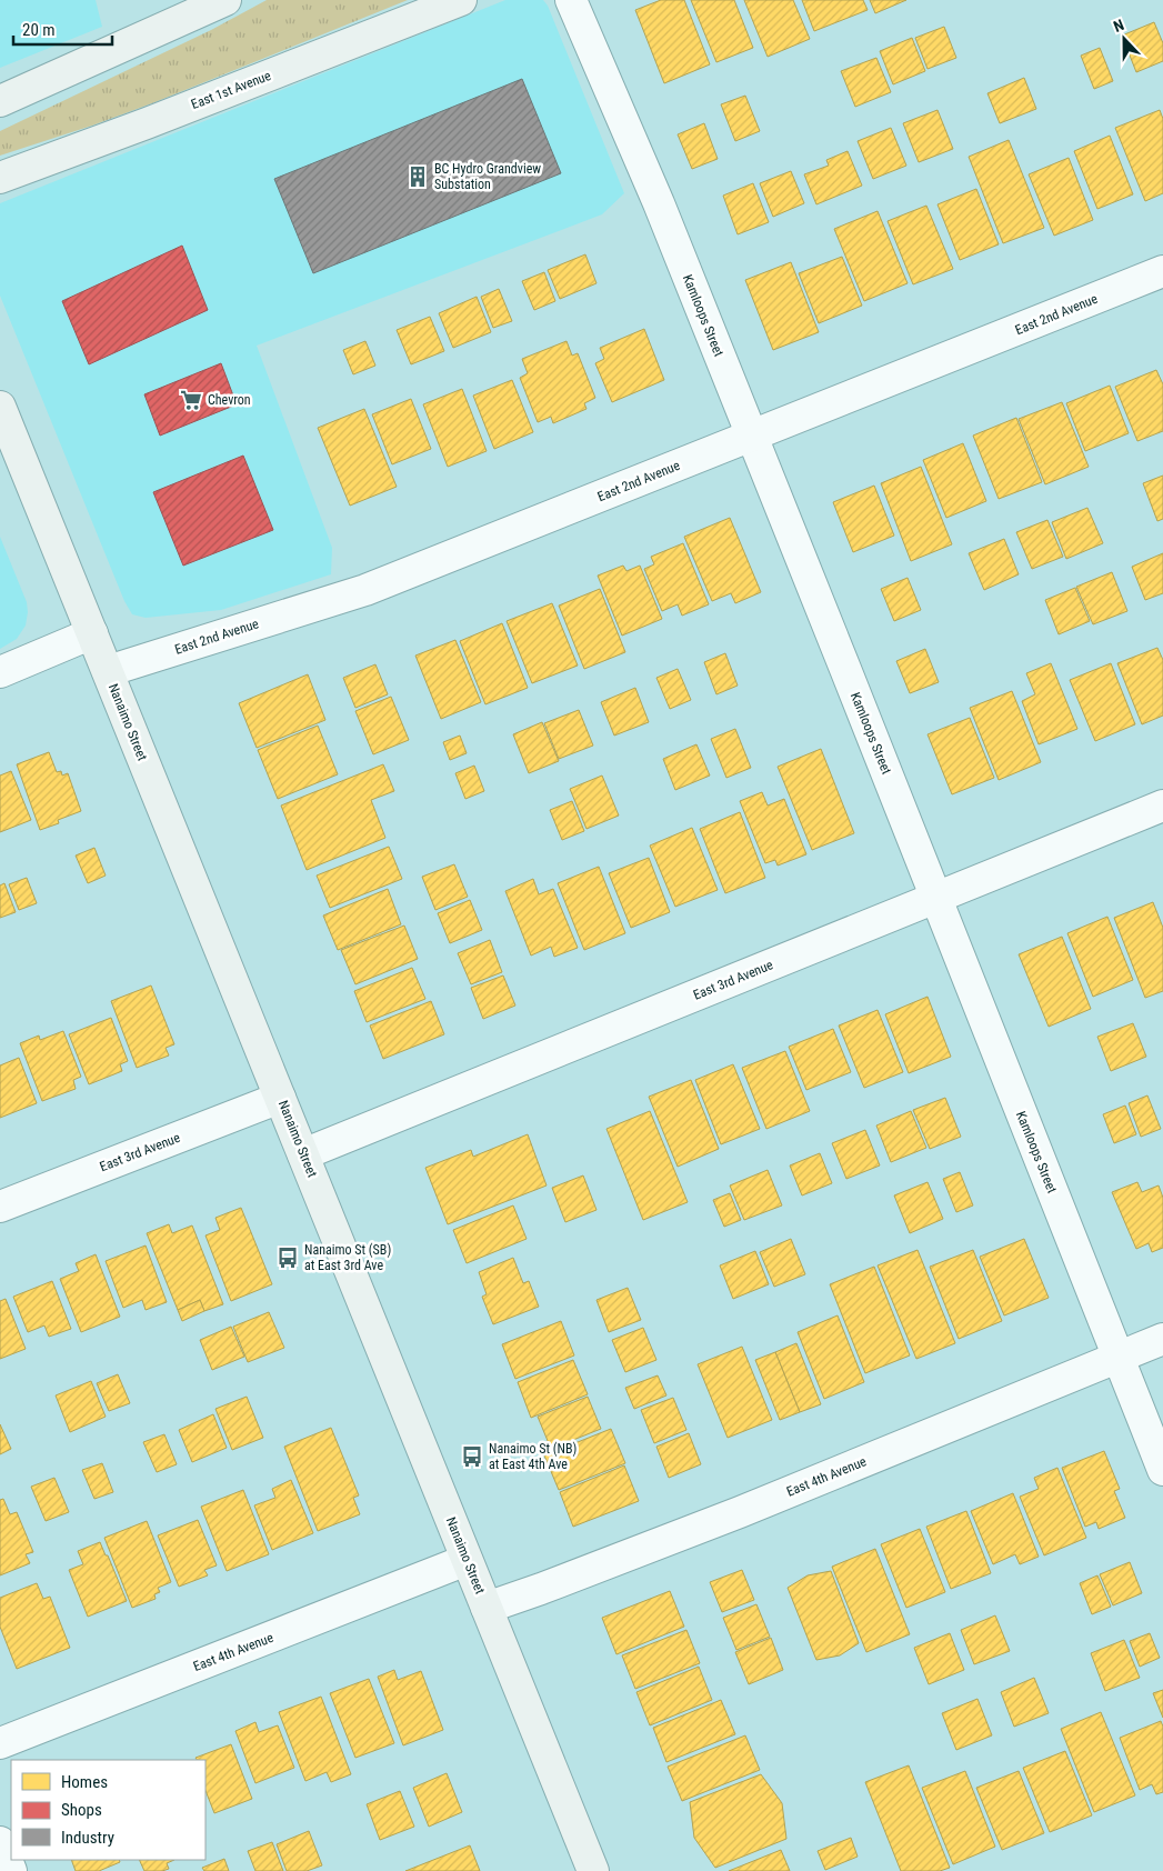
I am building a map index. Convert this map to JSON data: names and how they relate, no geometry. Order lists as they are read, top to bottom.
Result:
{
  "streets": {
    "main road": ["East 1st Avenue", "Nanaimo Street"],
    "street": [
      "East 2nd Avenue",
      "Kamloops Street",
      "East 3rd Avenue",
      "East 4th Avenue"
    ]
  },
  "crossings": [
    ["East 2nd Avenue", "Kamloops Street"],
    ["East 2nd Avenue", "Nanaimo Street"],
    ["Kamloops Street", "East 3rd Avenue"],
    ["Kamloops Street", "East 4th Avenue"],
    ["Nanaimo Street", "East 3rd Avenue"],
    ["Nanaimo Street", "East 4th Avenue"]
  ],
  "places": {
    "building": ["BC Hydro Grandview Substation"],
    "supermarket": ["Chevron"],
    "bus stop": ["Nanaimo St (SB) at East 3rd Ave", "Nanaimo St (NB) at East 4th Ave"]
  },
  "legend": ["Homes", "Shops", "Industry"],
  "scale_bar": "20 m",
  "north": "top"
}
